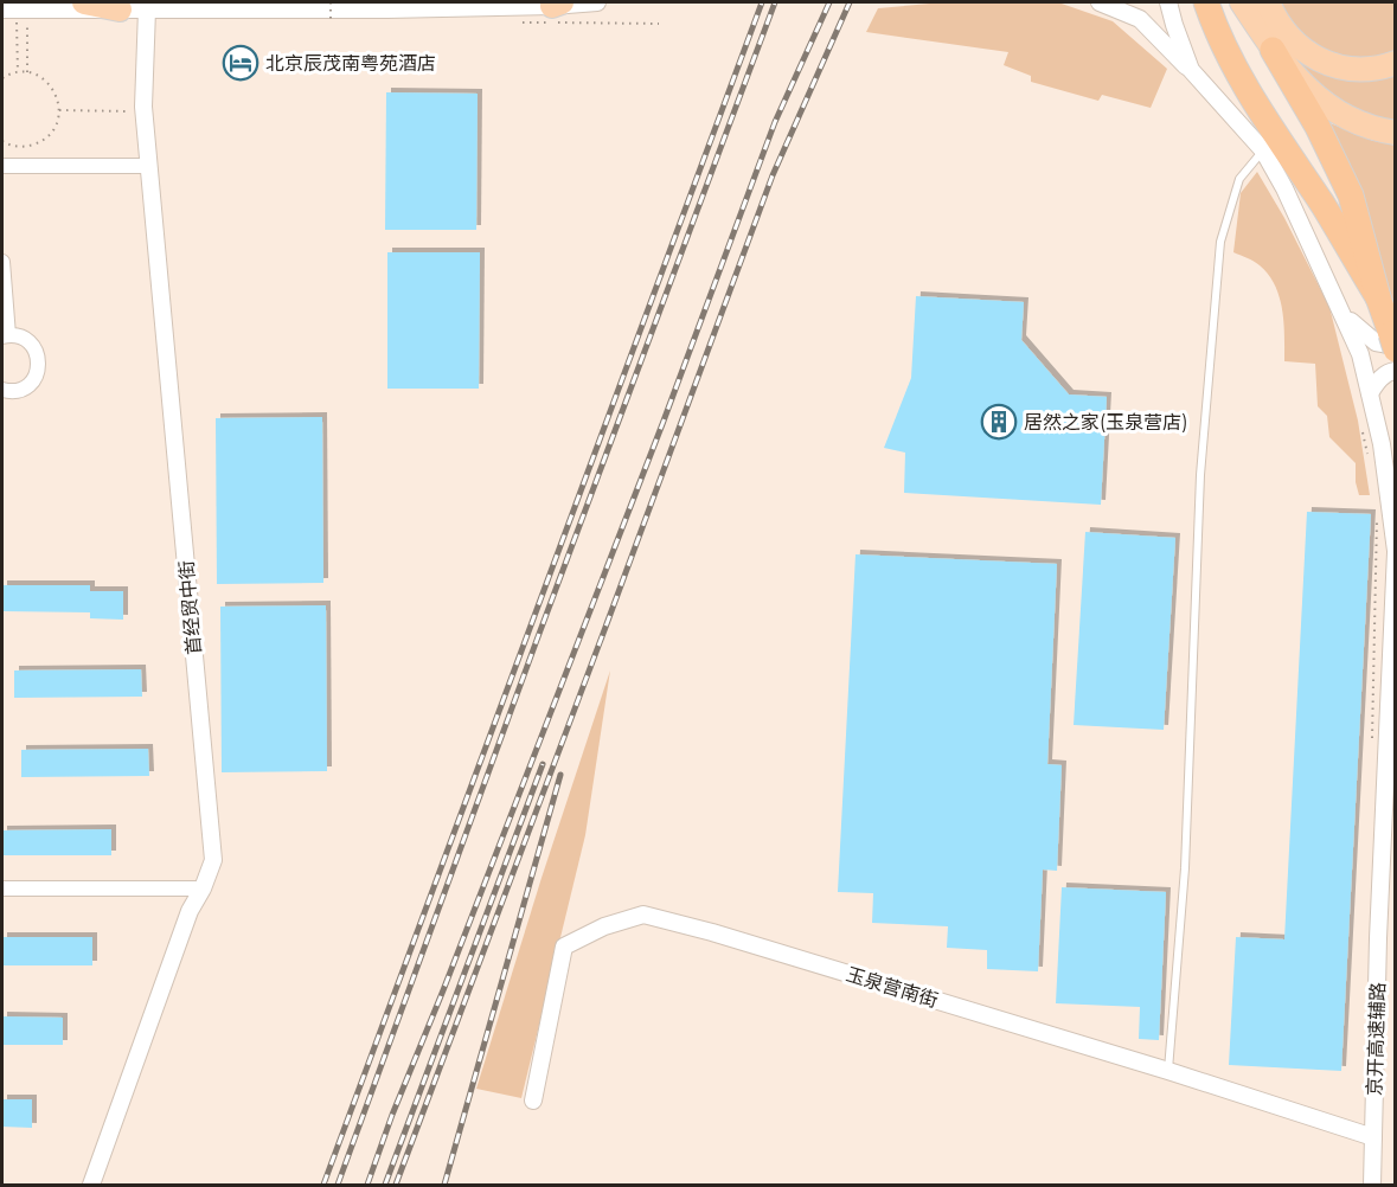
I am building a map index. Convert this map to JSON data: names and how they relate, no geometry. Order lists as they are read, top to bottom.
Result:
{
  "streets": {
    "street": ["首经贸中街", "玉泉营南街", "京开高速辅路"]
  },
  "crossings": [
    ["玉泉营南街", "京开高速辅路"]
  ],
  "places": {
    "hotel": ["北京辰茂南粤苑酒店"],
    "building": ["居然之家(玉泉营店)"]
  }
}
